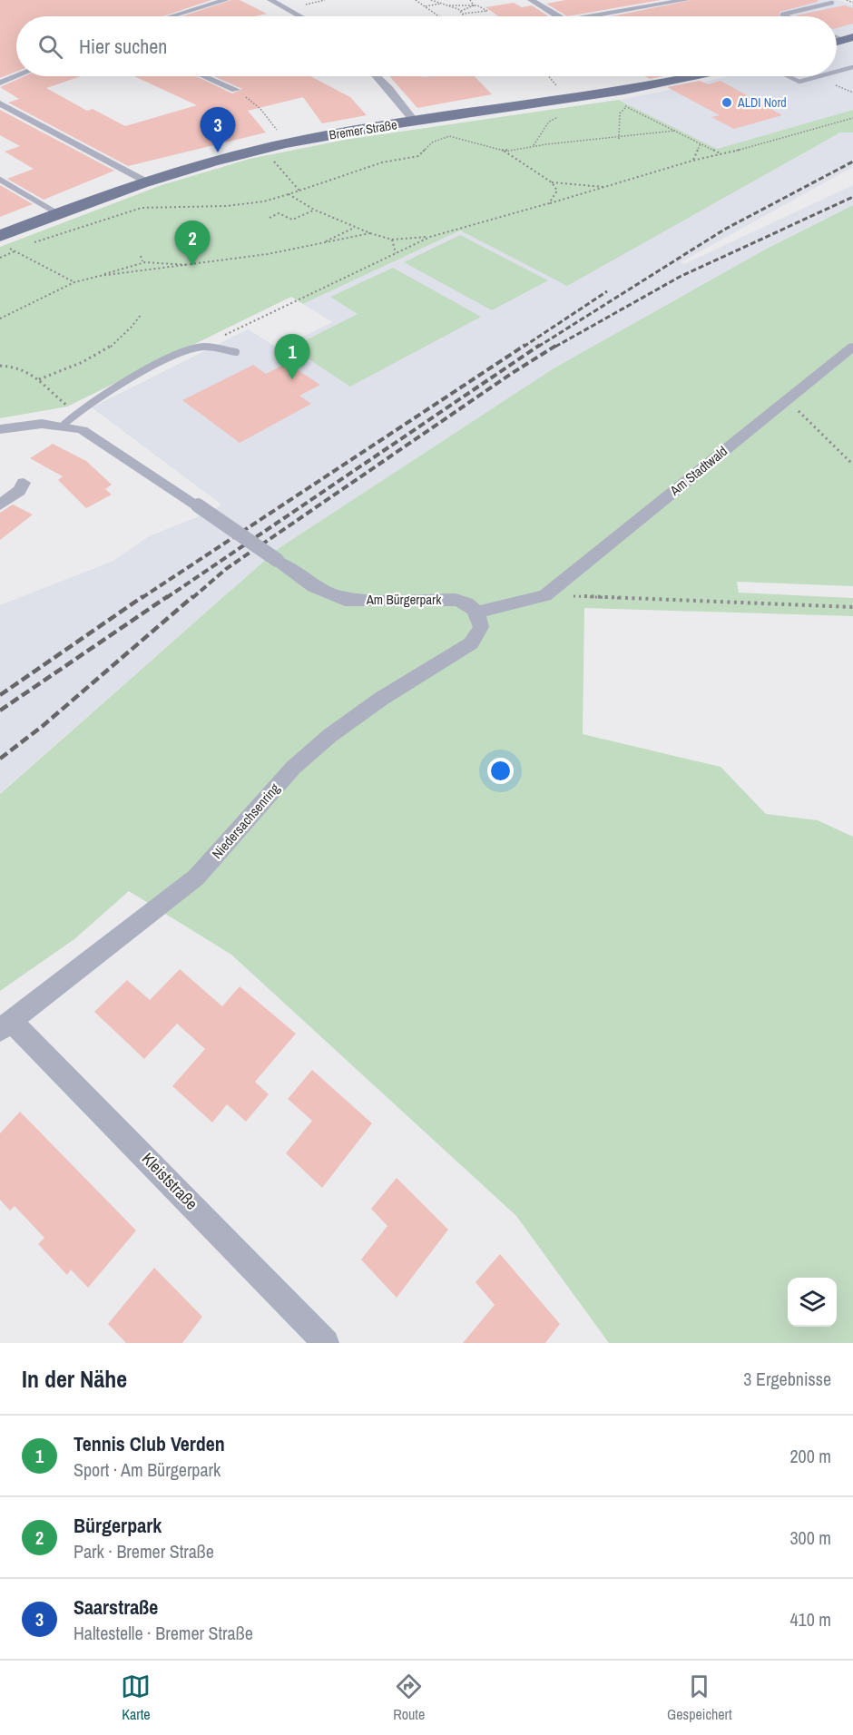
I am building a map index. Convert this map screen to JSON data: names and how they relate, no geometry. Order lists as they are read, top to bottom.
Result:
{
  "streets": {
    "main road": ["Bremer Straße"],
    "street": [
      "Am Stadtwald",
      "Am Bürgerpark",
      "Niedersachsenring",
      "Kleiststraße"
    ]
  },
  "crossings": [
    ["Am Bürgerpark", "Niedersachsenring"],
    ["Niedersachsenring", "Kleiststraße"]
  ],
  "places": ["ALDI Nord"],
  "page": {
    "search": "Hier suchen",
    "pins": ["3", "2", "1"],
    "heading": ["In der Nähe", "3 Ergebnisse"],
    "list": [
      {
        "mark": "1",
        "name": "Tennis Club Verden",
        "note": "Sport · Am Bürgerpark",
        "value": "200 m"
      },
      {
        "mark": "2",
        "name": "Bürgerpark",
        "note": "Park · Bremer Straße",
        "value": "300 m"
      },
      {
        "mark": "3",
        "name": "Saarstraße",
        "note": "Haltestelle · Bremer Straße",
        "value": "410 m"
      }
    ],
    "nav": ["Karte", "Route", "Gespeichert"]
  }
}
